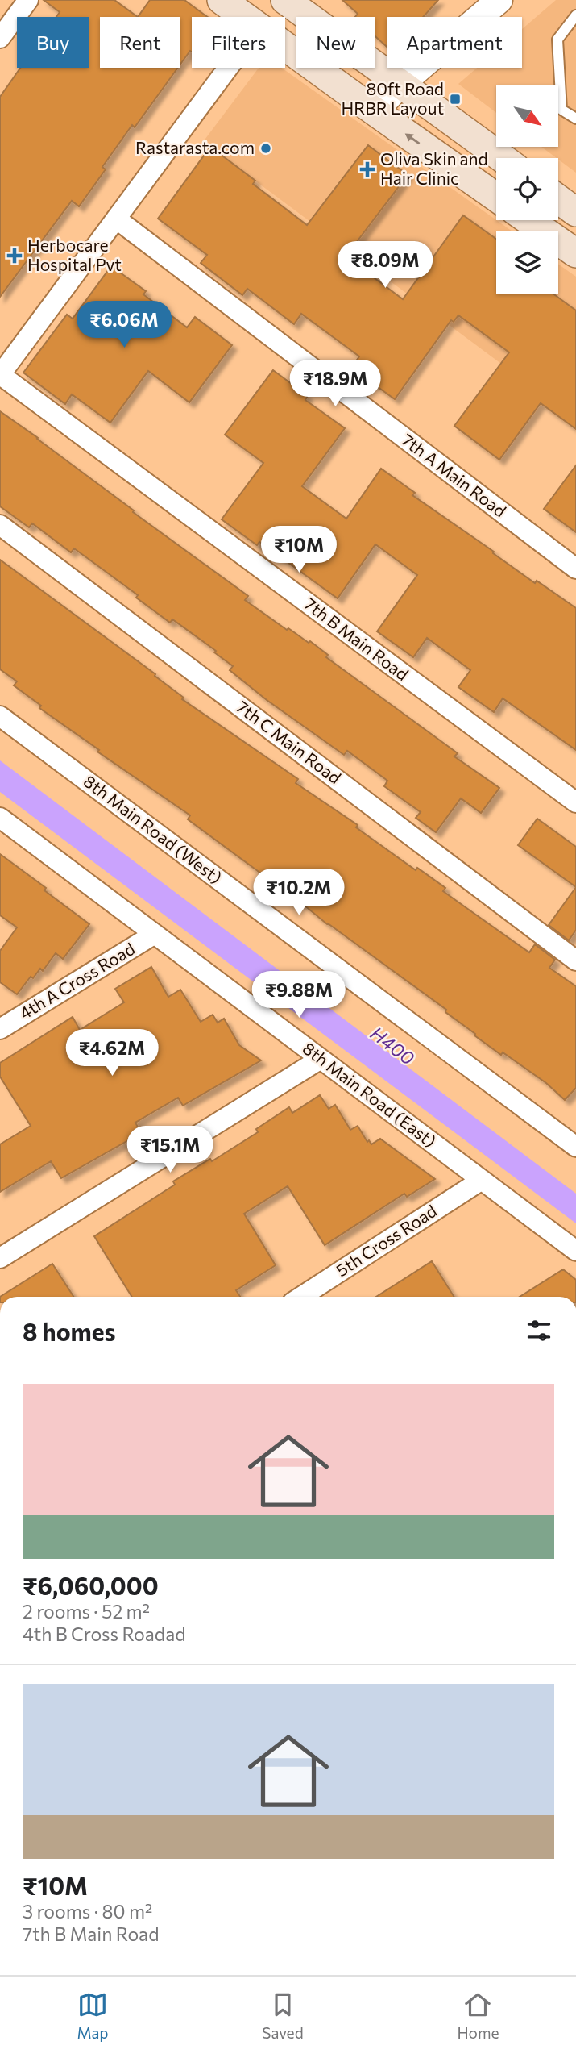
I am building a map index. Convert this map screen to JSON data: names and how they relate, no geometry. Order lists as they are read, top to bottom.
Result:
{
  "streets": {
    "street": [
      "7th A Main Road",
      "7th B Main Road",
      "7th C Main Road",
      "8th Main Road (West)",
      "4th A Cross Road",
      "8th Main Road (East)",
      "5th Cross Road"
    ]
  },
  "crossings": [
    ["4th A Cross Road", "8th Main Road (East)"],
    ["8th Main Road (East)", "5th Cross Road"]
  ],
  "water": ["H400"],
  "places": {
    "transit": ["80ft Road HRBR Layout"],
    "other": ["Rastarasta.com"],
    "health": ["Oliva Skin and Hair Clinic", "Herbocare Hospital Pvt"]
  },
  "north": "bottom right",
  "page": {
    "chip": [
      "Buy",
      "Rent",
      "Filters",
      "New",
      "Apartment"
    ],
    "price": [
      "₹8.09M",
      "₹6.06M",
      "₹18.9M",
      "₹10M",
      "₹10.2M",
      "₹9.88M",
      "₹4.62M",
      "₹15.1M"
    ],
    "heading": "8 homes",
    "list": [
      {
        "name": "₹6,060,000",
        "note": "2 rooms · 52 m² · 4th B Cross Roadad"
      },
      {
        "name": "₹10M",
        "note": "3 rooms · 80 m² · 7th B Main Road"
      }
    ],
    "tabs": ["Map", "Saved", "Home"]
  }
}
